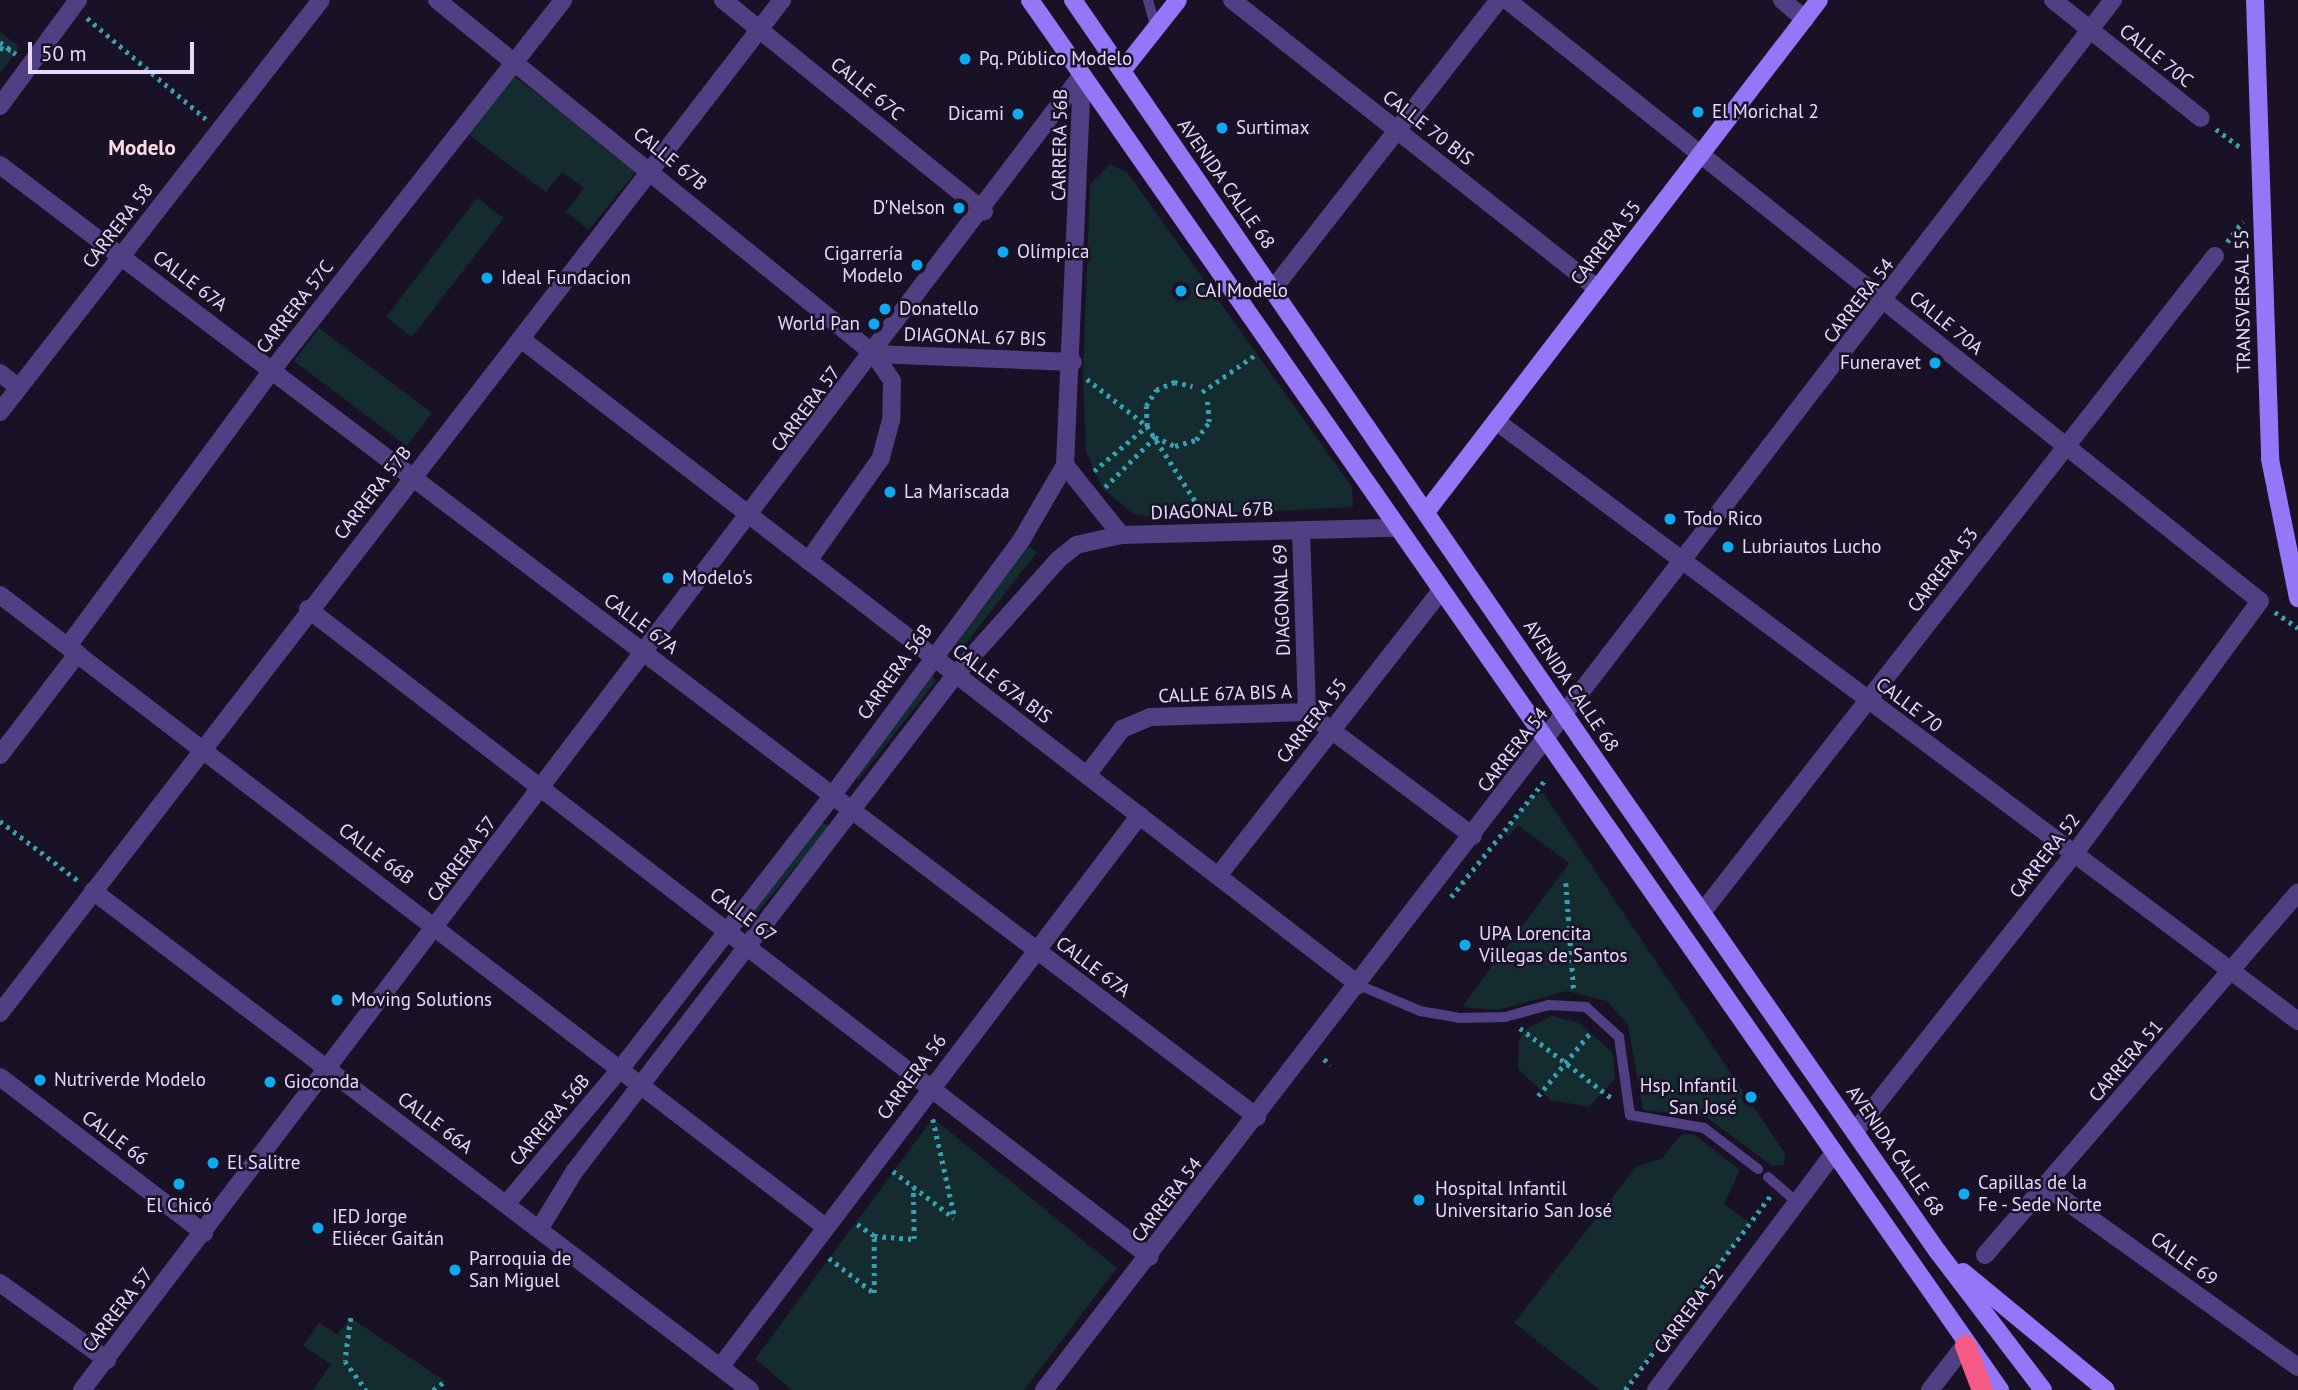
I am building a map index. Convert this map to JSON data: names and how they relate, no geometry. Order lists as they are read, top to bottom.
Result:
{
  "streets": {
    "main road": ["AVENIDA CALLE 68", "CARRERA 55", "TRANSVERSAL 55"],
    "street": [
      "CALLE 70C",
      "CALLE 67C",
      "CALLE 70 BIS",
      "CARRERA 56B",
      "CALLE 67B",
      "CARRERA 58",
      "CALLE 67A",
      "CARRERA 54",
      "CARRERA 57C",
      "CALLE 70A",
      "DIAGONAL 67 BIS",
      "CARRERA 57",
      "CARRERA 57B",
      "DIAGONAL 67B",
      "CARRERA 53",
      "DIAGONAL 69",
      "CALLE 67A BIS",
      "CALLE 67A BIS A",
      "CALLE 70",
      "CALLE 66B",
      "CARRERA 52",
      "CALLE 67",
      "CARRERA 51",
      "CARRERA 56",
      "CALLE 66A",
      "CALLE 66",
      "CALLE 69"
    ]
  },
  "crossings": [
    ["CALLE 70C", "CARRERA 54"],
    ["CALLE 67C", "CARRERA 57"],
    ["CALLE 67C", "CARRERA 57B"],
    ["CALLE 70 BIS", "CARRERA 55"],
    ["CARRERA 56B", "CALLE 67A"],
    ["CARRERA 56B", "DIAGONAL 67 BIS"],
    ["CARRERA 56B", "CARRERA 57"],
    ["CARRERA 56B", "CALLE 67A BIS"],
    ["CARRERA 56B", "CALLE 66B"],
    ["CARRERA 56B", "CALLE 67"],
    ["CARRERA 56B", "CALLE 66A"],
    ["CALLE 67B", "CARRERA 57C"],
    ["CALLE 67B", "DIAGONAL 67 BIS"],
    ["CALLE 67B", "CARRERA 57"],
    ["CALLE 67B", "CARRERA 57B"],
    ["AVENIDA CALLE 68", "CARRERA 55"],
    ["AVENIDA CALLE 68", "CARRERA 54"],
    ["AVENIDA CALLE 68", "CARRERA 53"],
    ["AVENIDA CALLE 68", "CARRERA 52"],
    ["CARRERA 58", "CALLE 67A"],
    ["CARRERA 55", "CALLE 70A"],
    ["CARRERA 55", "CALLE 67A BIS"],
    ["CARRERA 55", "CALLE 67A BIS A"],
    ["CARRERA 55", "CALLE 70"],
    ["CALLE 67A", "CARRERA 54"],
    ["CALLE 67A", "CARRERA 57C"],
    ["CALLE 67A", "CARRERA 57"],
    ["CALLE 67A", "CARRERA 57B"],
    ["CALLE 67A", "CARRERA 56"],
    ["CARRERA 54", "CALLE 70A"],
    ["CARRERA 54", "CALLE 67A BIS"],
    ["CARRERA 54", "CALLE 67A BIS A"],
    ["CARRERA 54", "CALLE 70"],
    ["CARRERA 54", "CALLE 67"],
    ["CARRERA 57C", "CALLE 66B"],
    ["CALLE 70A", "CARRERA 53"],
    ["CALLE 70A", "CARRERA 52"],
    ["DIAGONAL 67 BIS", "CARRERA 57"],
    ["CARRERA 57", "CALLE 67A BIS"],
    ["CARRERA 57", "CALLE 66B"],
    ["CARRERA 57", "CALLE 67"],
    ["CARRERA 57", "CALLE 66A"],
    ["CARRERA 57", "CALLE 66"],
    ["CARRERA 57B", "CALLE 67A BIS"],
    ["CARRERA 57B", "CALLE 66B"],
    ["CARRERA 57B", "CALLE 67"],
    ["CARRERA 57B", "CALLE 66A"],
    ["DIAGONAL 67B", "DIAGONAL 69"],
    ["CARRERA 53", "CALLE 70"],
    ["DIAGONAL 69", "CALLE 67A BIS A"],
    ["CALLE 67A BIS", "CALLE 67A BIS A"],
    ["CALLE 67A BIS", "CARRERA 56"],
    ["CALLE 70", "CARRERA 52"],
    ["CALLE 70", "CARRERA 51"],
    ["CALLE 66B", "CARRERA 56"],
    ["CALLE 67", "CARRERA 56"],
    ["CARRERA 51", "CALLE 69"],
    ["CARRERA 56", "CALLE 66A"]
  ],
  "districts": ["Modelo"],
  "places": [
    "Pq. Público Modelo",
    "El Morichal 2",
    "Dicami",
    "Surtimax",
    "D'Nelson",
    "Olímpica",
    "Cigarrería Modelo",
    "Ideal Fundacion",
    "CAI Modelo",
    "Donatello",
    "World Pan",
    "Funeravet",
    "La Mariscada",
    "Todo Rico",
    "Lubriautos Lucho",
    "Modelo's",
    "UPA Lorencita Villegas de Santos",
    "Moving Solutions",
    "Nutriverde Modelo",
    "Gioconda",
    "Hsp. Infantil San José",
    "El Salitre",
    "El Chicó",
    "Capillas de la Fe - Sede Norte",
    "Hospital Infantil Universitario San José",
    "IED Jorge Eliécer Gaitán",
    "Parroquia de San Miguel"
  ],
  "scale_bar": "50 m"
}
